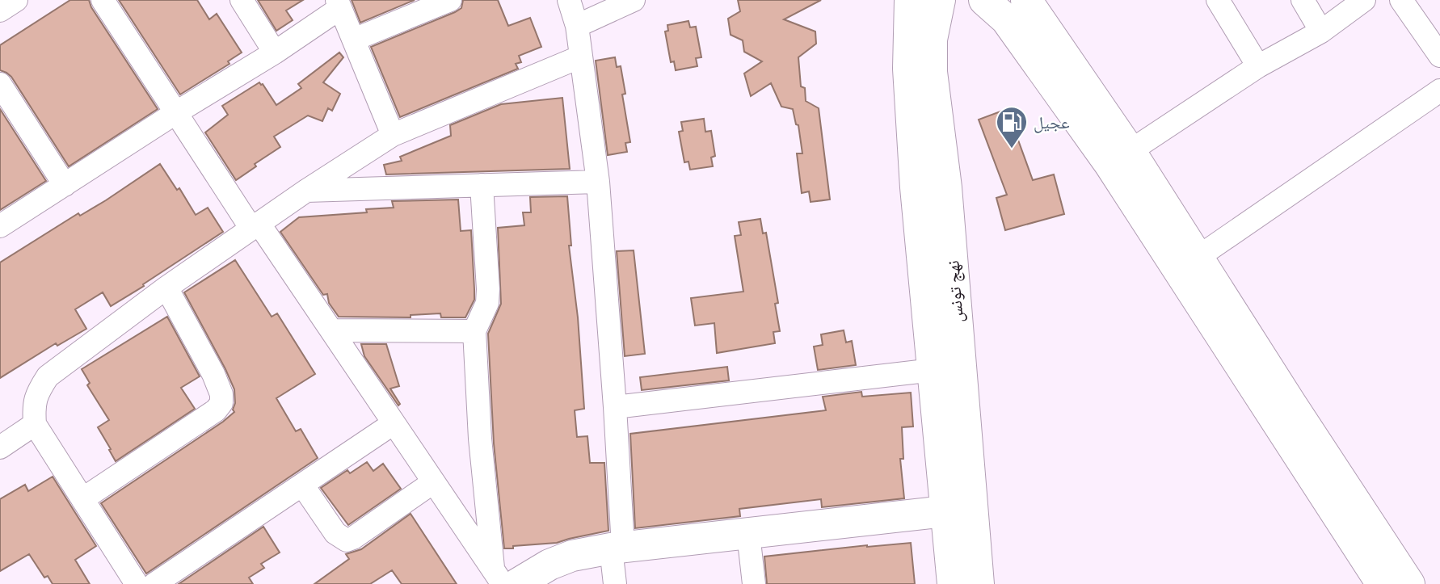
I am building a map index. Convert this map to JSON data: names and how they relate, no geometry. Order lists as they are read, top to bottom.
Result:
{
  "streets": {
    "street": ["نهج تونس"]
  },
  "places": {
    "fuel station": ["عجيل"]
  }
}
